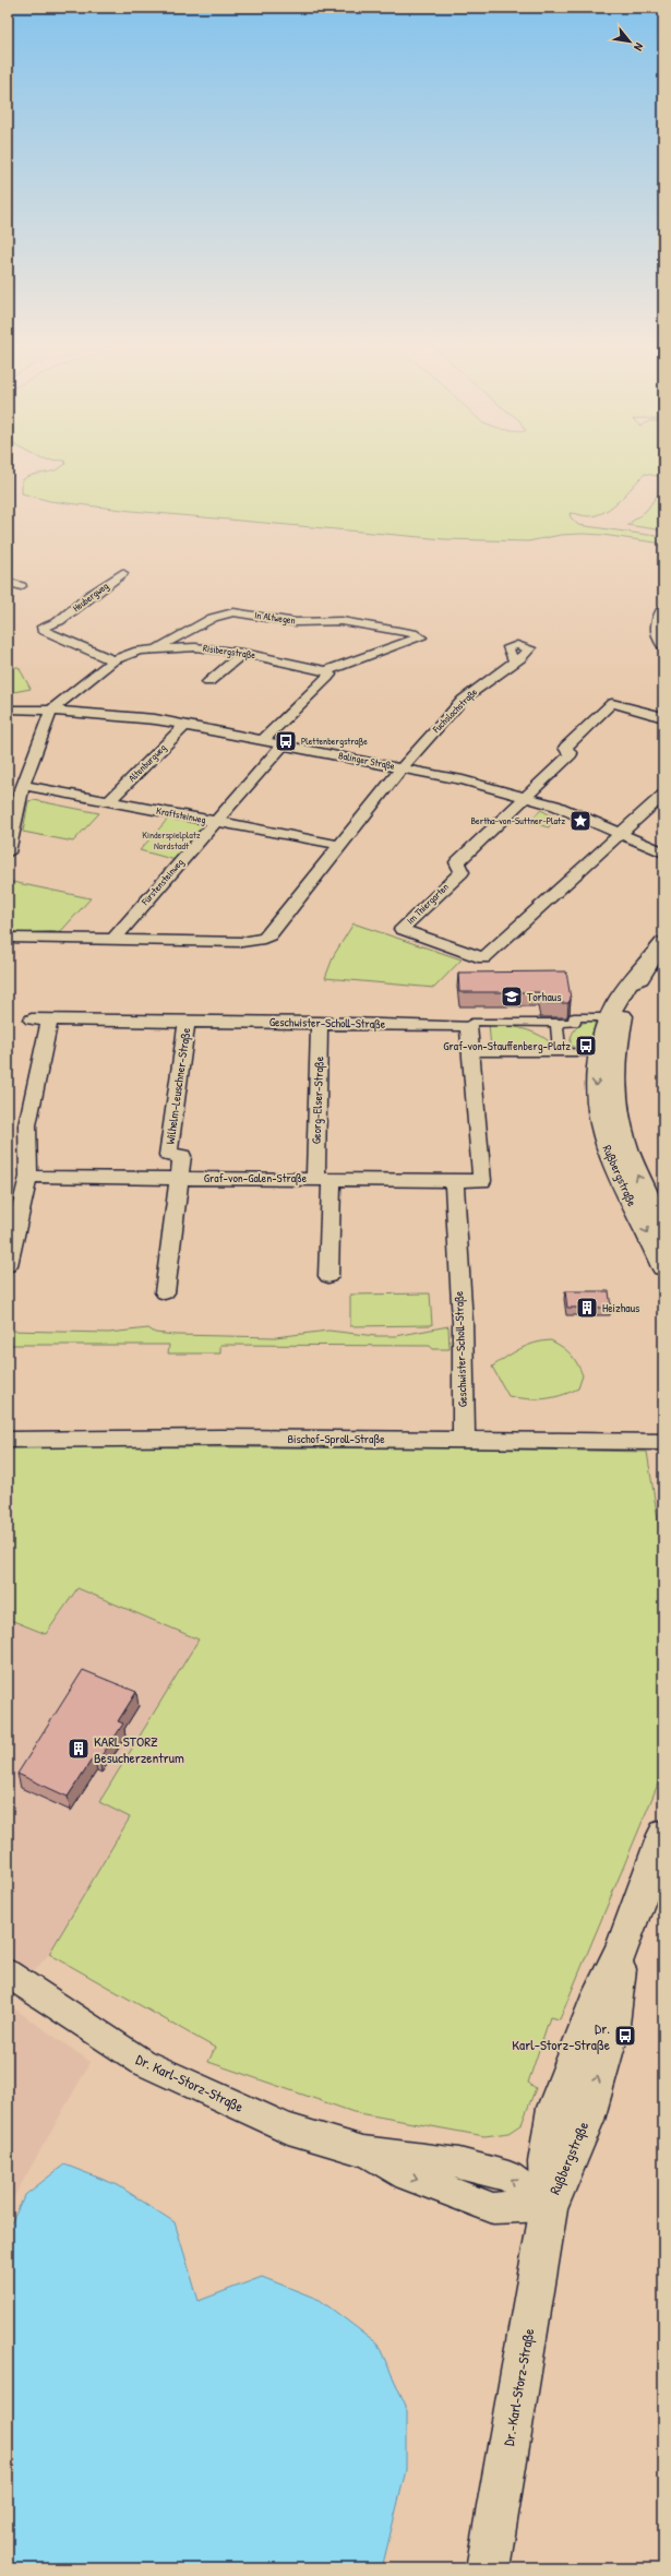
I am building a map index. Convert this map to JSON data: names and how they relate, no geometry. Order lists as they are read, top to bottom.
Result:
{
  "streets": {
    "street": [
      "Heubergweg",
      "In Altwegen",
      "Risibergstraße",
      "Fuchslochstraße",
      "Balinger Straße",
      "Altenburgweg",
      "Kraftsteinweg",
      "Fürstensteinweg",
      "Im Thiergarten",
      "Geschwister-Scholl-Straße",
      "Wilhelm-Leuschner-Straße",
      "Georg-Elser-Straße",
      "Rußbergstraße",
      "Graf-von-Galen-Straße",
      "Bischof-Sproll-Straße",
      "Dr. Karl-Storz-Straße",
      "Dr.-Karl-Storz-Straße"
    ]
  },
  "crossings": [
    ["Heubergweg", "Risibergstraße"],
    ["In Altwegen", "Risibergstraße"],
    ["Risibergstraße", "Balinger Straße"],
    ["Fuchslochstraße", "Balinger Straße"],
    ["Balinger Straße", "Altenburgweg"],
    ["Balinger Straße", "Fürstensteinweg"],
    ["Balinger Straße", "Im Thiergarten"],
    ["Altenburgweg", "Kraftsteinweg"],
    ["Kraftsteinweg", "Fürstensteinweg"],
    ["Geschwister-Scholl-Straße", "Wilhelm-Leuschner-Straße"],
    ["Geschwister-Scholl-Straße", "Georg-Elser-Straße"],
    ["Geschwister-Scholl-Straße", "Graf-von-Galen-Straße"],
    ["Geschwister-Scholl-Straße", "Bischof-Sproll-Straße"],
    ["Wilhelm-Leuschner-Straße", "Graf-von-Galen-Straße"],
    ["Georg-Elser-Straße", "Graf-von-Galen-Straße"],
    ["Rußbergstraße", "Dr. Karl-Storz-Straße"],
    ["Rußbergstraße", "Dr.-Karl-Storz-Straße"],
    ["Dr. Karl-Storz-Straße", "Dr.-Karl-Storz-Straße"]
  ],
  "parks": ["Kinderspielplatz Nordstadt"],
  "places": {
    "bus stop": ["Plettenbergstraße", "Graf-von-Stauffenberg-Platz", "Dr. Karl-Storz-Straße"],
    "place": ["Bertha-von-Suttner-Platz"],
    "school or university": ["Torhaus"],
    "building": ["Heizhaus", "KARL STORZ Besucherzentrum"]
  },
  "north": "bottom right"
}
